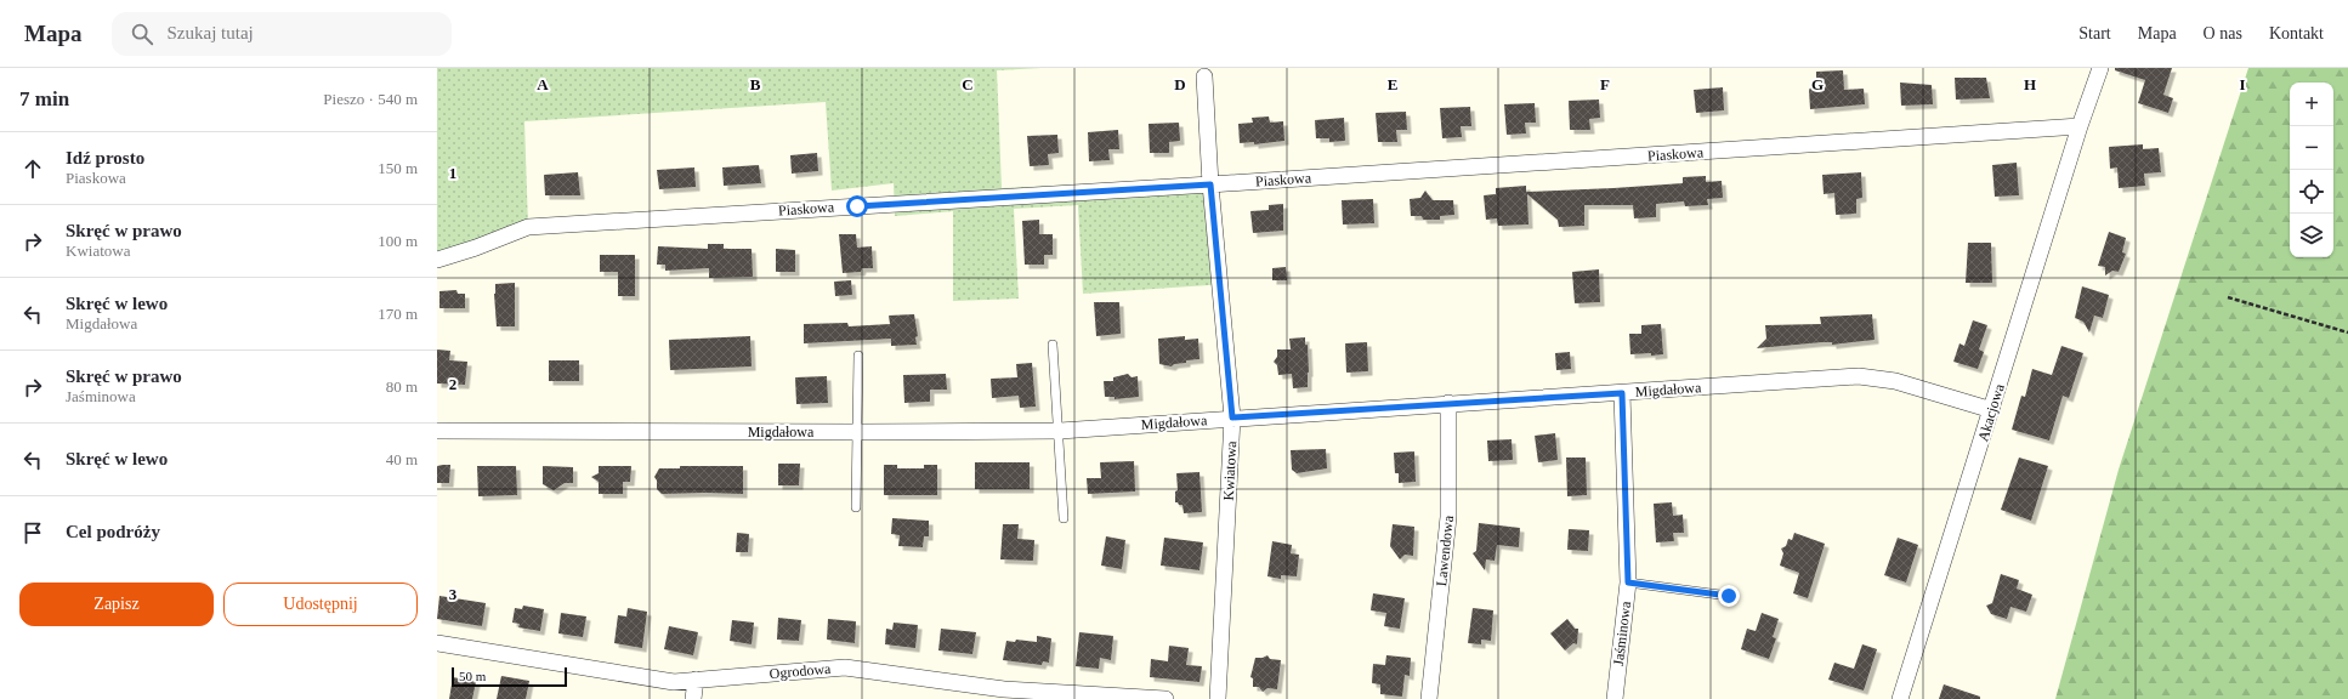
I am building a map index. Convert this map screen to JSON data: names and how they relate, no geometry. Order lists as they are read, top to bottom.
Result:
{
  "streets": {
    "street": [
      "Piaskowa",
      "Migdałowa",
      "Akacjowa",
      "Kwiatowa",
      "Lawendowa",
      "Jaśminowa",
      "Ogrodowa"
    ]
  },
  "crossings": [
    ["Piaskowa", "Akacjowa"],
    ["Piaskowa", "Kwiatowa"],
    ["Migdałowa", "Akacjowa"],
    ["Migdałowa", "Kwiatowa"],
    ["Migdałowa", "Lawendowa"],
    ["Migdałowa", "Jaśminowa"]
  ],
  "scale_bar": "50 m",
  "page": {
    "header": "Mapa",
    "search": "Szukaj tutaj",
    "nav": [
      "Start",
      "Mapa",
      "O nas",
      "Kontakt"
    ],
    "heading": ["7 min", "Pieszo · 540 m"],
    "map_buttons": ["+", "−"],
    "list": [
      ["Idź prosto", "Piaskowa", "150 m"],
      ["Skręć w prawo", "Kwiatowa", "100 m"],
      ["Skręć w lewo", "Migdałowa", "170 m"],
      ["Skręć w prawo", "Jaśminowa", "80 m"],
      ["Skręć w lewo", "40 m"],
      "Cel podróży"
    ],
    "buttons": ["Zapisz", "Udostępnij"],
    "scale": "50 m"
  },
  "grid": {
    "columns": [
      "A",
      "B",
      "C",
      "D",
      "E",
      "F",
      "G",
      "H",
      "I"
    ],
    "rows": ["1", "2", "3"]
  }
}
